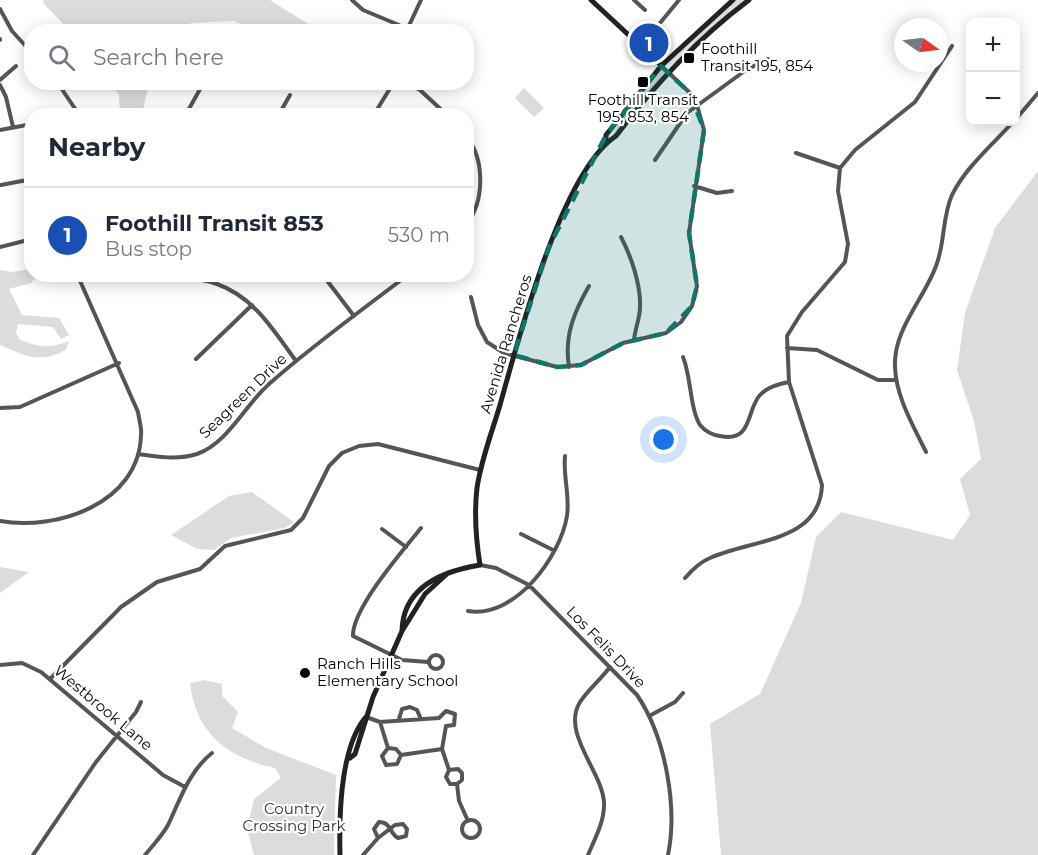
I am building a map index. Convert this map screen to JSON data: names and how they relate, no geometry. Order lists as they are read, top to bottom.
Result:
{
  "streets": {
    "main road": ["Avenida Rancheros"],
    "street": ["Seagreen Drive", "Los Felis Drive", "Westbrook Lane"]
  },
  "crossings": [
    ["Avenida Rancheros", "Los Felis Drive"]
  ],
  "parks": ["Country Crossing Park"],
  "places": {
    "transit": ["Foothill Transit 195, 854", "Foothill Transit 195, 853, 854"],
    "other": ["Ranch Hills Elementary School"]
  },
  "north": "right",
  "page": {
    "map_buttons": ["+", "−"],
    "pins": "1",
    "search": "Search here",
    "heading": "Nearby",
    "list": [
      {
        "mark": "1",
        "name": "Foothill Transit 853",
        "note": "Bus stop",
        "value": "530 m"
      }
    ]
  }
}
